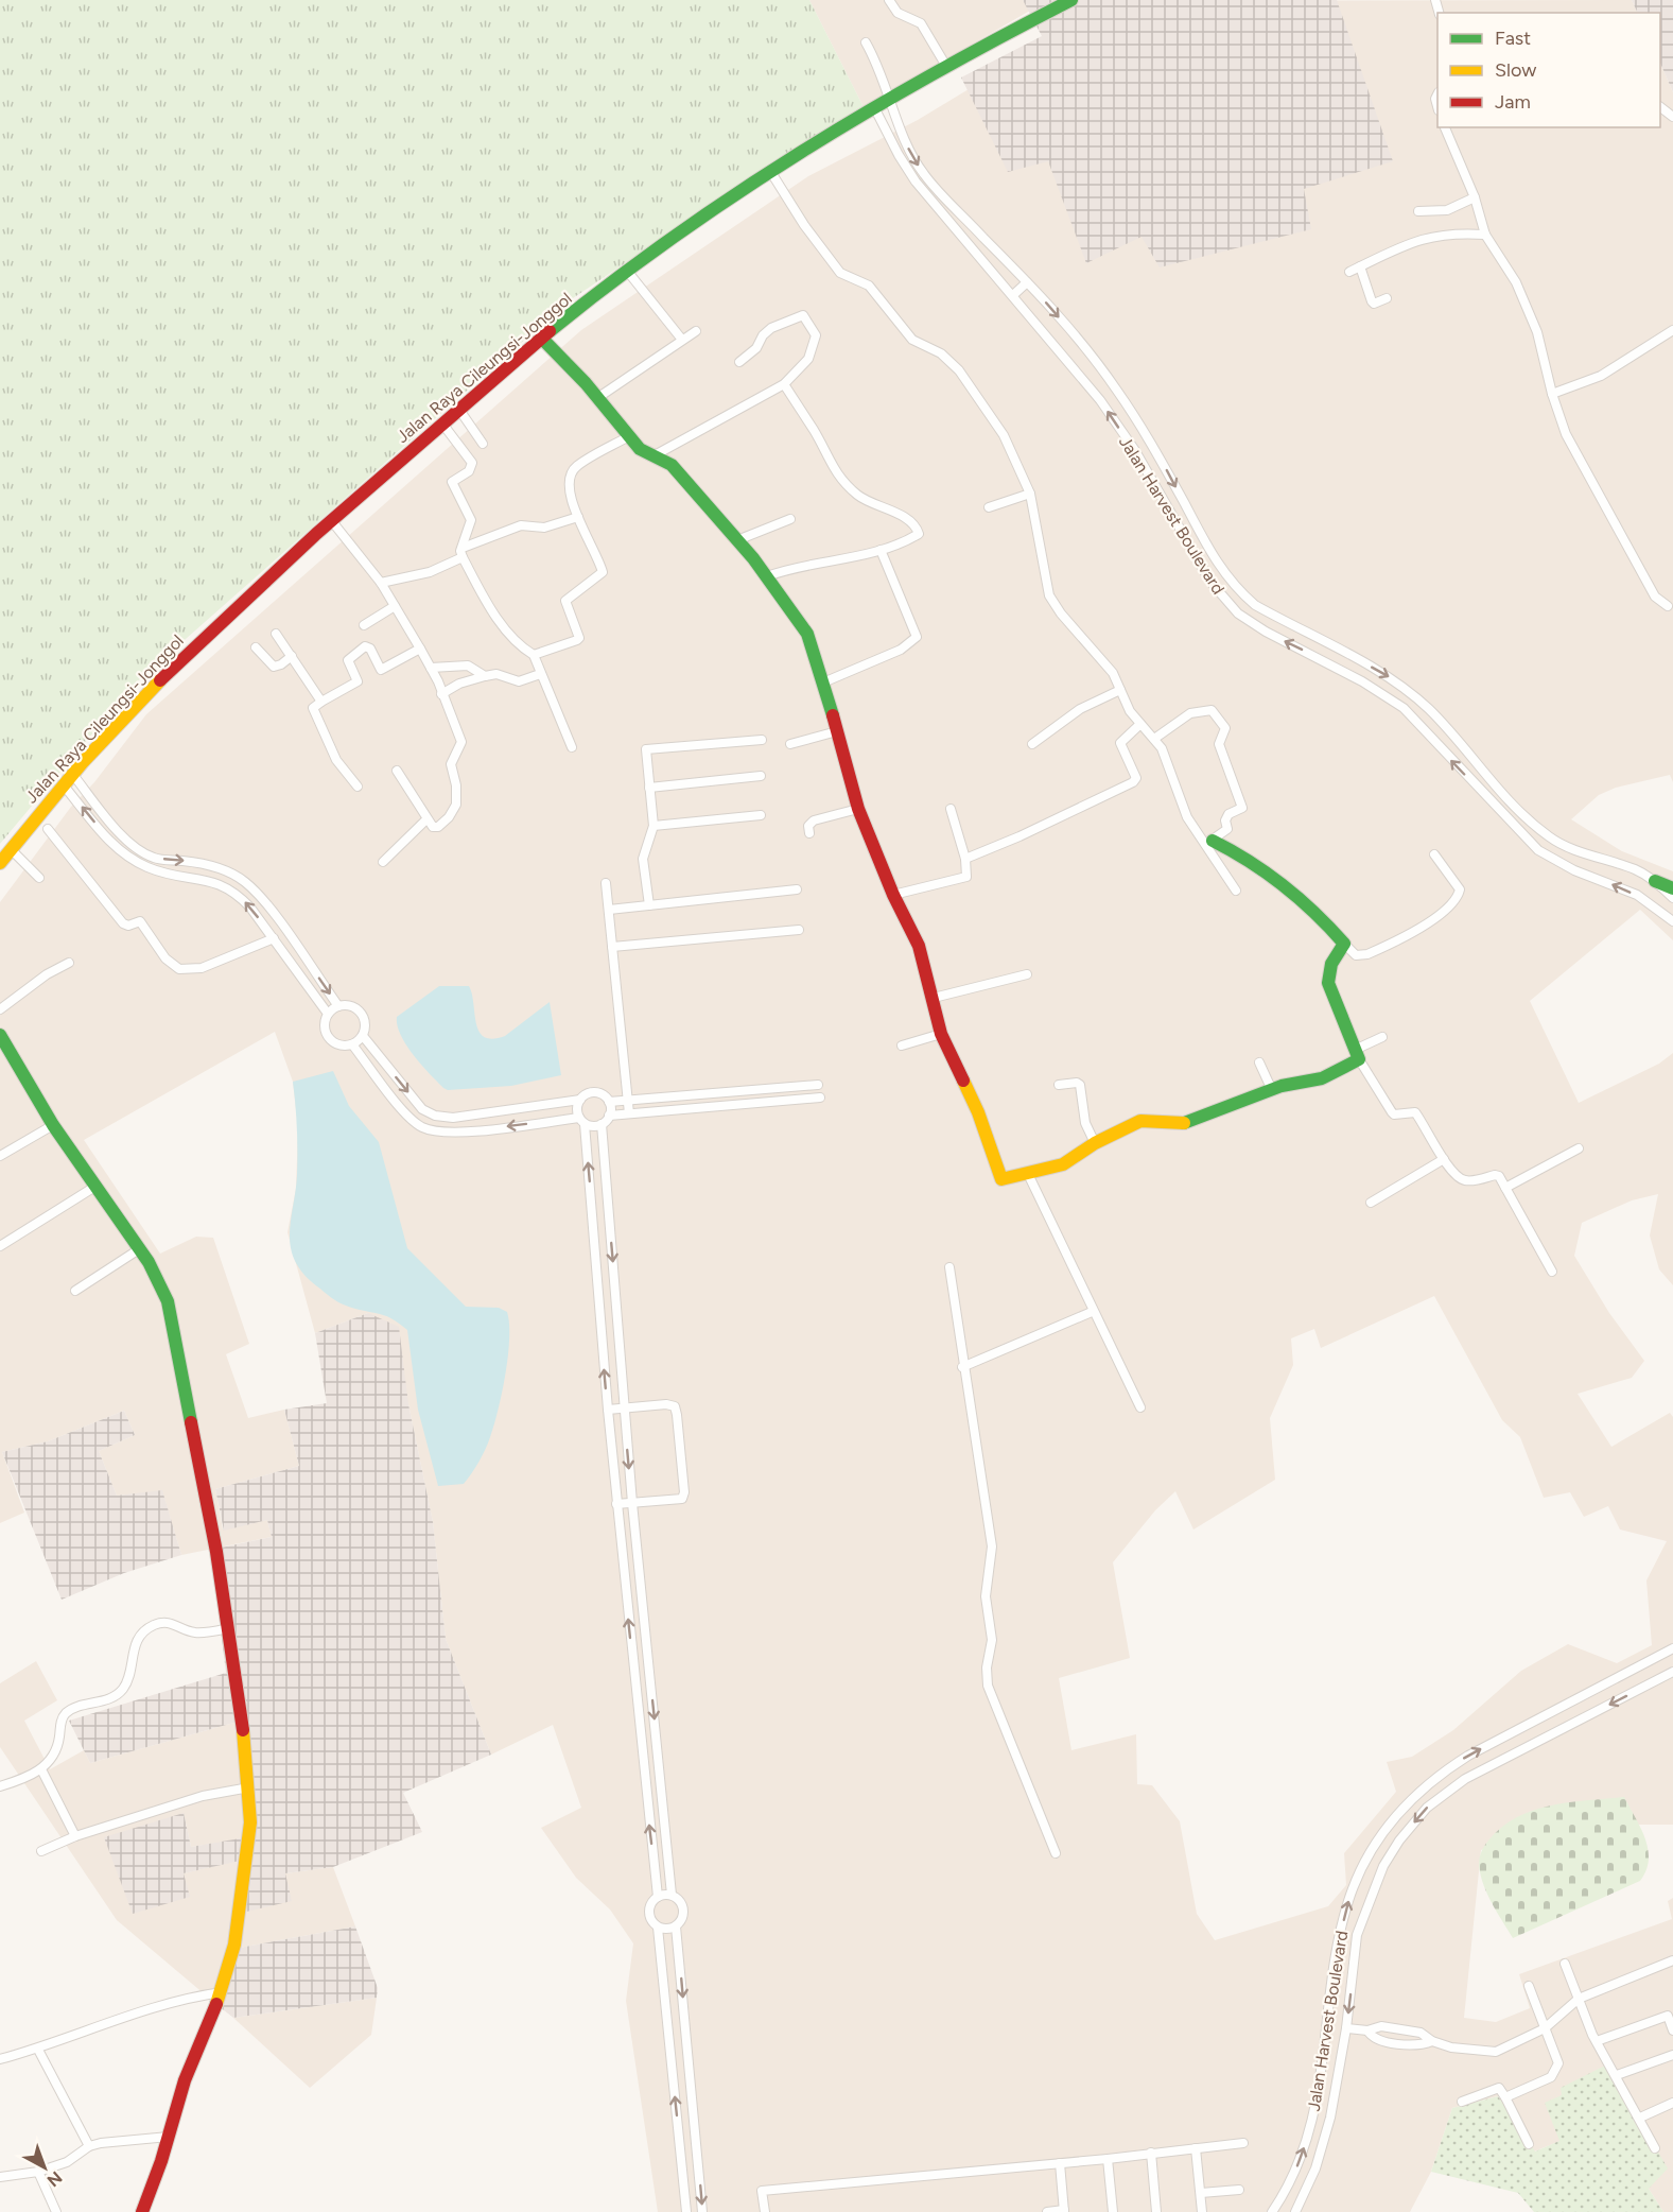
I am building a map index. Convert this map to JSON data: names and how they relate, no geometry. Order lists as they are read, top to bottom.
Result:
{
  "streets": {
    "street": ["Jalan Raya Cileungsi-Jonggol", "Jalan Harvest Boulevard"]
  },
  "crossings": [
    ["Jalan Raya Cileungsi-Jonggol", "Jalan Harvest Boulevard"]
  ],
  "legend": ["Fast", "Slow", "Jam"],
  "north": "bottom right"
}
